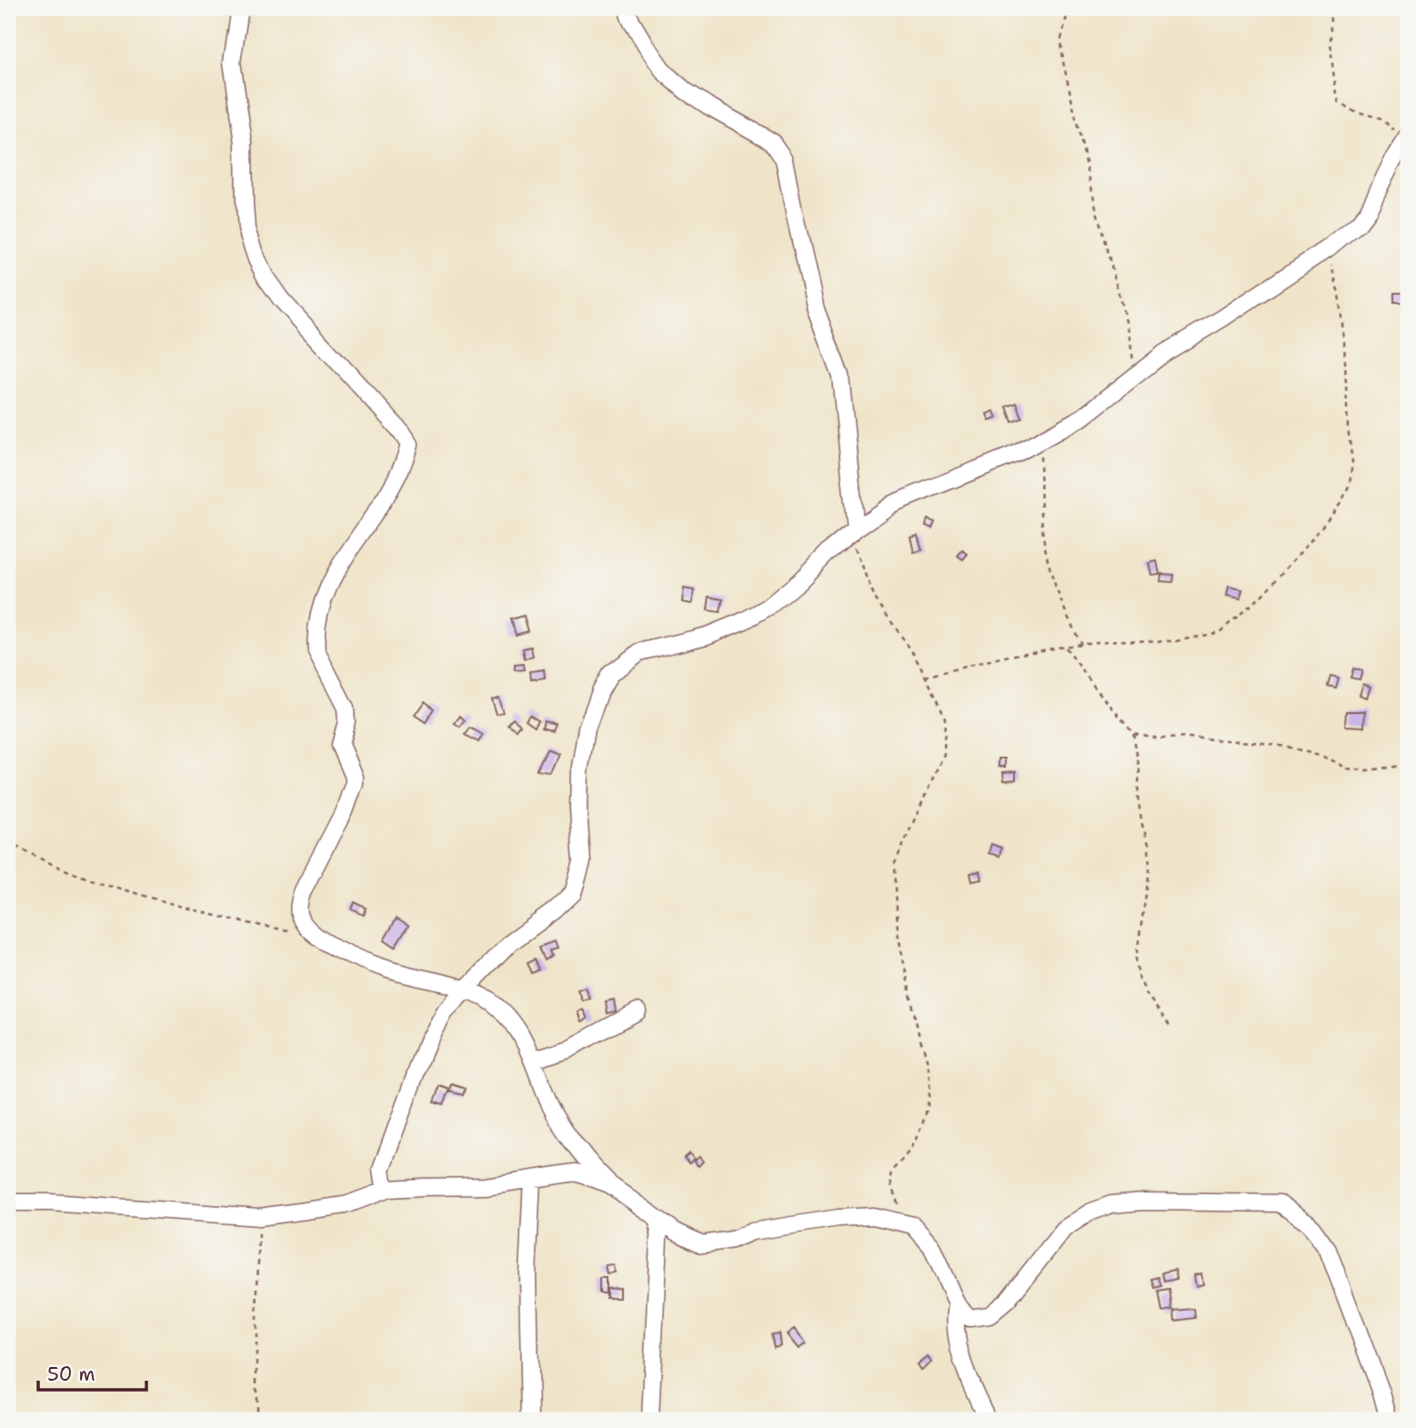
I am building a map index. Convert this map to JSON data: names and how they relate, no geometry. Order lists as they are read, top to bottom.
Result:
{
  "scale_bar": "50 m"
}
